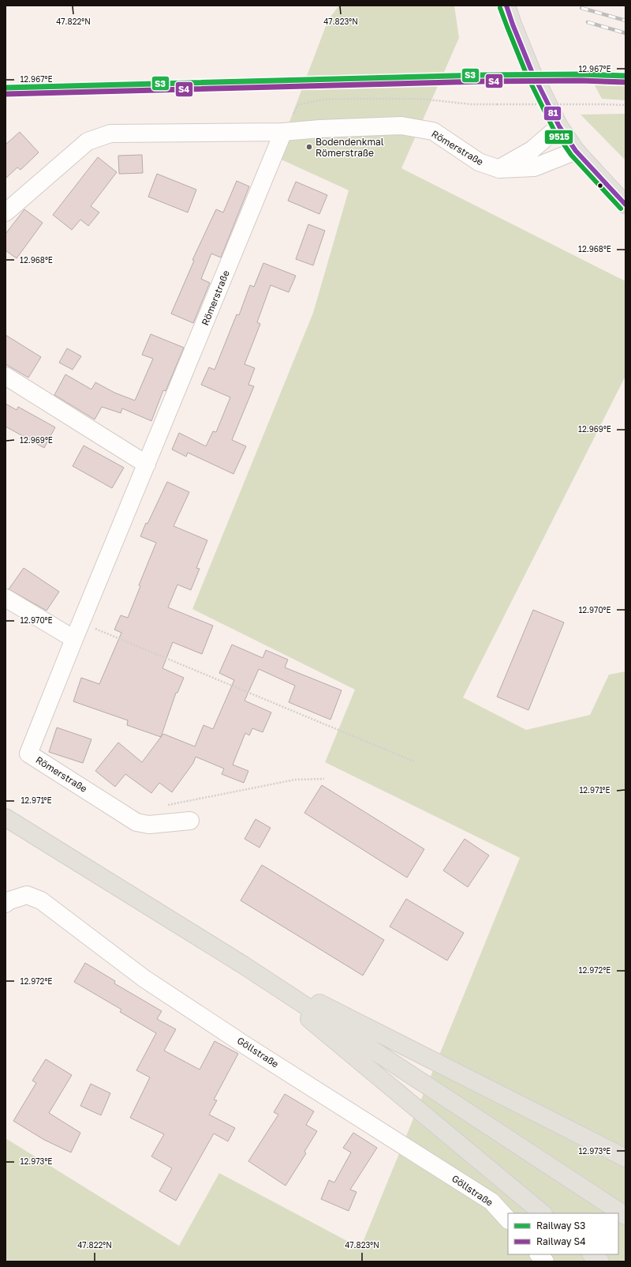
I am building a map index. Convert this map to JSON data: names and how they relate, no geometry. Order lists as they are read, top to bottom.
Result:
{
  "streets": {
    "street": ["Römerstraße", "Göllstraße"]
  },
  "places": ["Bodendenkmal Römerstraße"],
  "lines": [
    "transit line 81",
    "transit line 9515",
    "rail line S3",
    "rail line S4"
  ],
  "legend": ["Railway S3", "Railway S4"],
  "coordinates": [
    "47.822°N",
    "47.823°N",
    "12.967°E",
    "12.968°E",
    "12.969°E",
    "12.970°E",
    "12.971°E",
    "12.972°E",
    "12.973°E"
  ]
}
